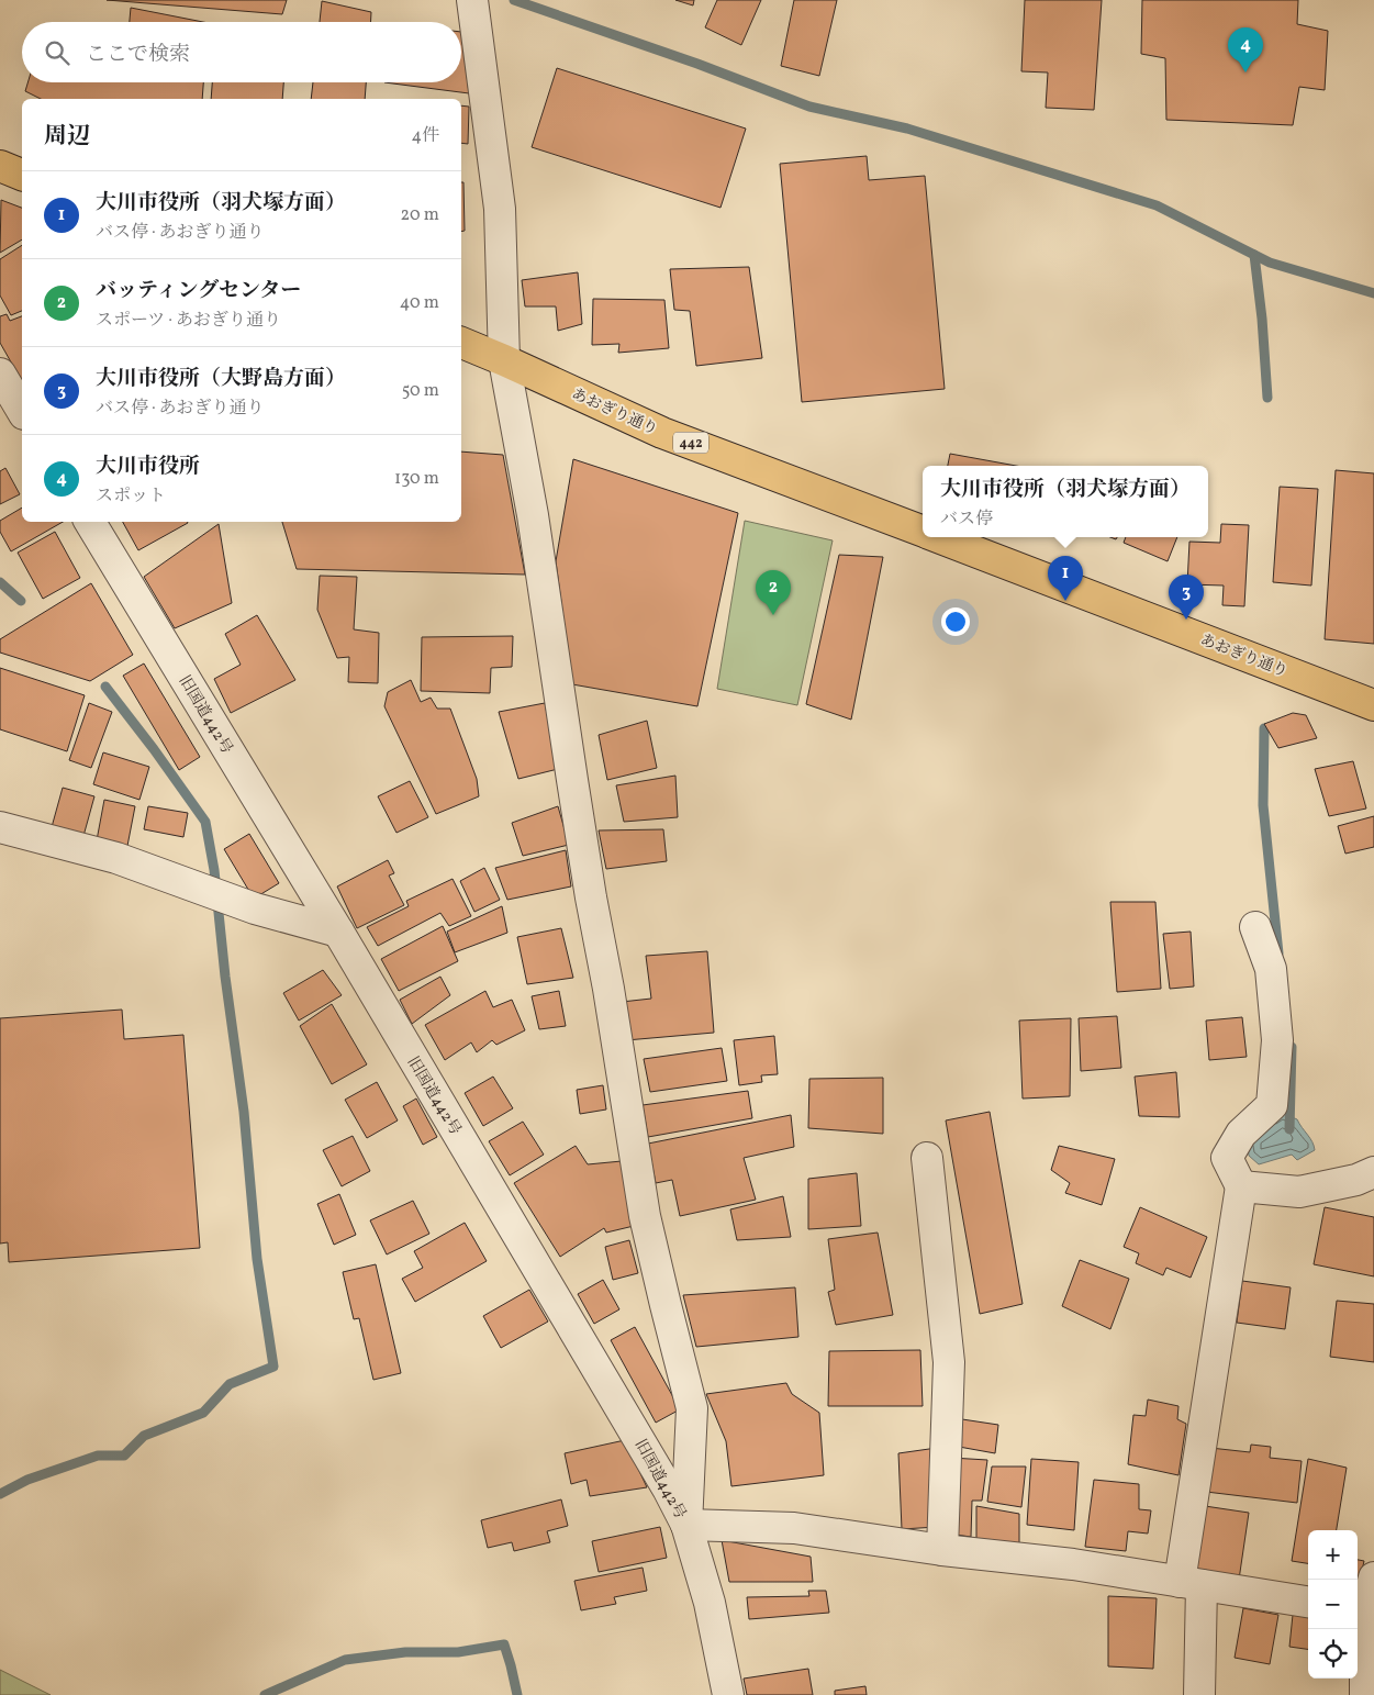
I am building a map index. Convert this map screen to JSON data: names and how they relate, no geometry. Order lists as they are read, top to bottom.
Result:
{
  "streets": {
    "highway": ["あおぎり通り", "442"],
    "street": ["旧国道442号"]
  },
  "page": {
    "search": "ここで検索",
    "pins": [
      "4",
      "1",
      "2",
      "3"
    ],
    "heading": ["周辺", "4件"],
    "list": [
      {
        "mark": "1",
        "name": "大川市役所（羽犬塚方面）",
        "note": "バス停 · あおぎり通り",
        "value": "20 m"
      },
      {
        "mark": "2",
        "name": "バッティングセンター",
        "note": "スポーツ · あおぎり通り",
        "value": "40 m"
      },
      {
        "mark": "3",
        "name": "大川市役所（大野島方面）",
        "note": "バス停 · あおぎり通り",
        "value": "50 m"
      },
      {
        "mark": "4",
        "name": "大川市役所",
        "note": "スポット",
        "value": "130 m"
      }
    ],
    "popup": ["大川市役所（羽犬塚方面）", "バス停"],
    "map_buttons": ["+", "−"]
  }
}
